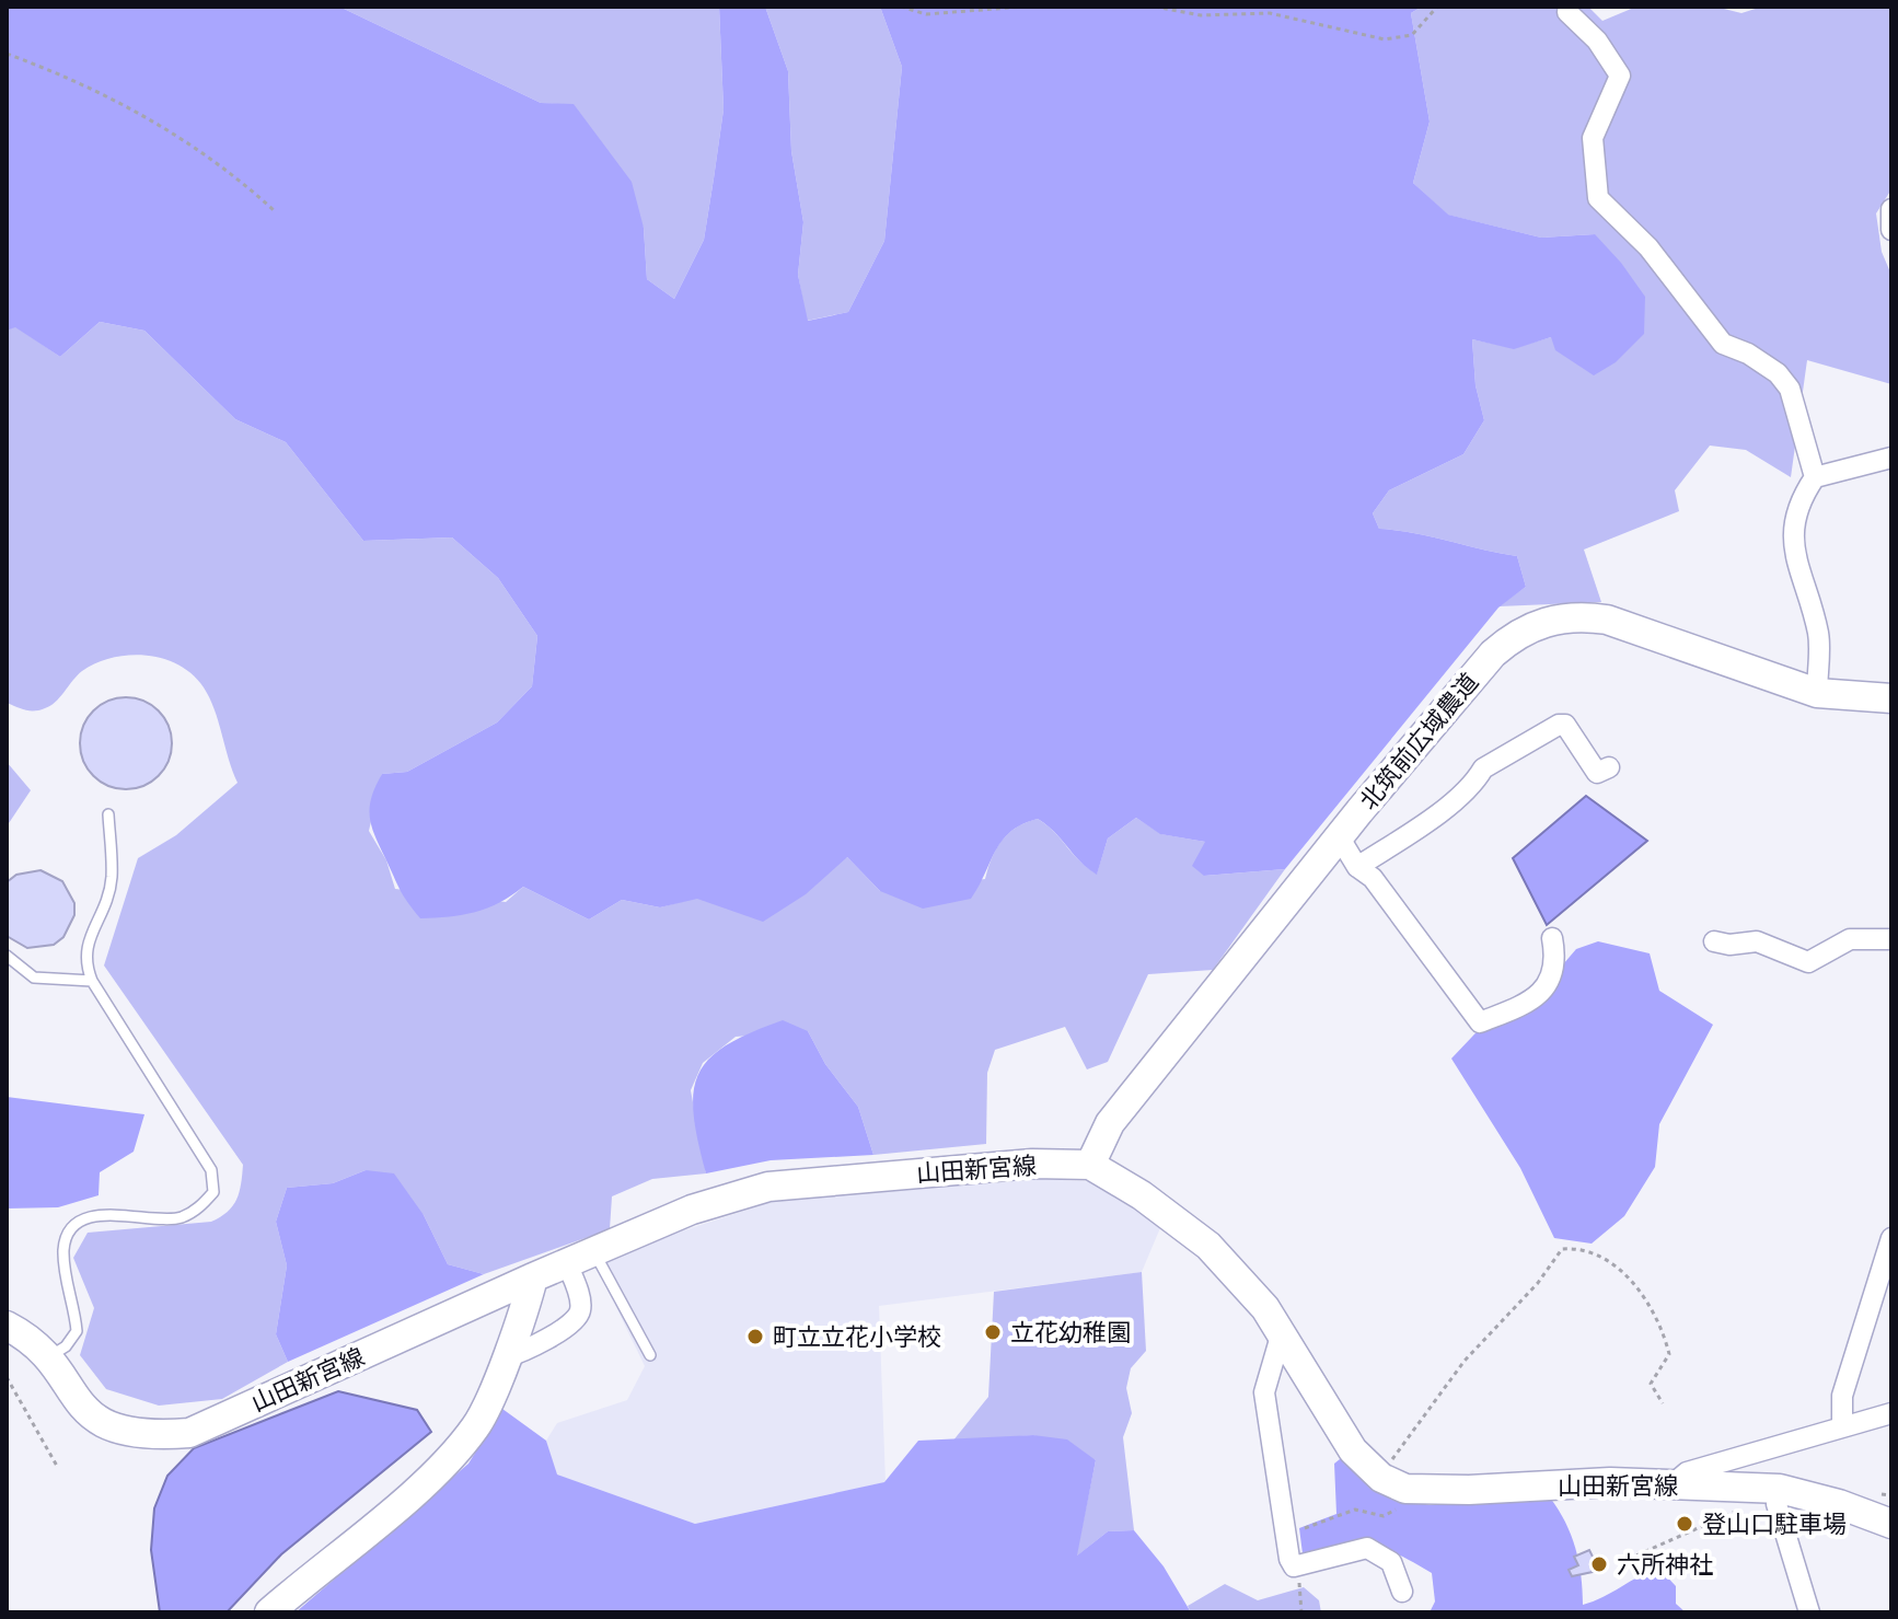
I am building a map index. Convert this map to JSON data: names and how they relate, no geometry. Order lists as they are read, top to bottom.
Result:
{
  "streets": {
    "main road": ["北筑前広域農道", "山田新宮線"]
  },
  "crossings": [
    ["北筑前広域農道", "山田新宮線"]
  ],
  "places": [
    "立花幼稚園",
    "町立立花小学校",
    "登山口駐車場",
    "六所神社"
  ]
}
